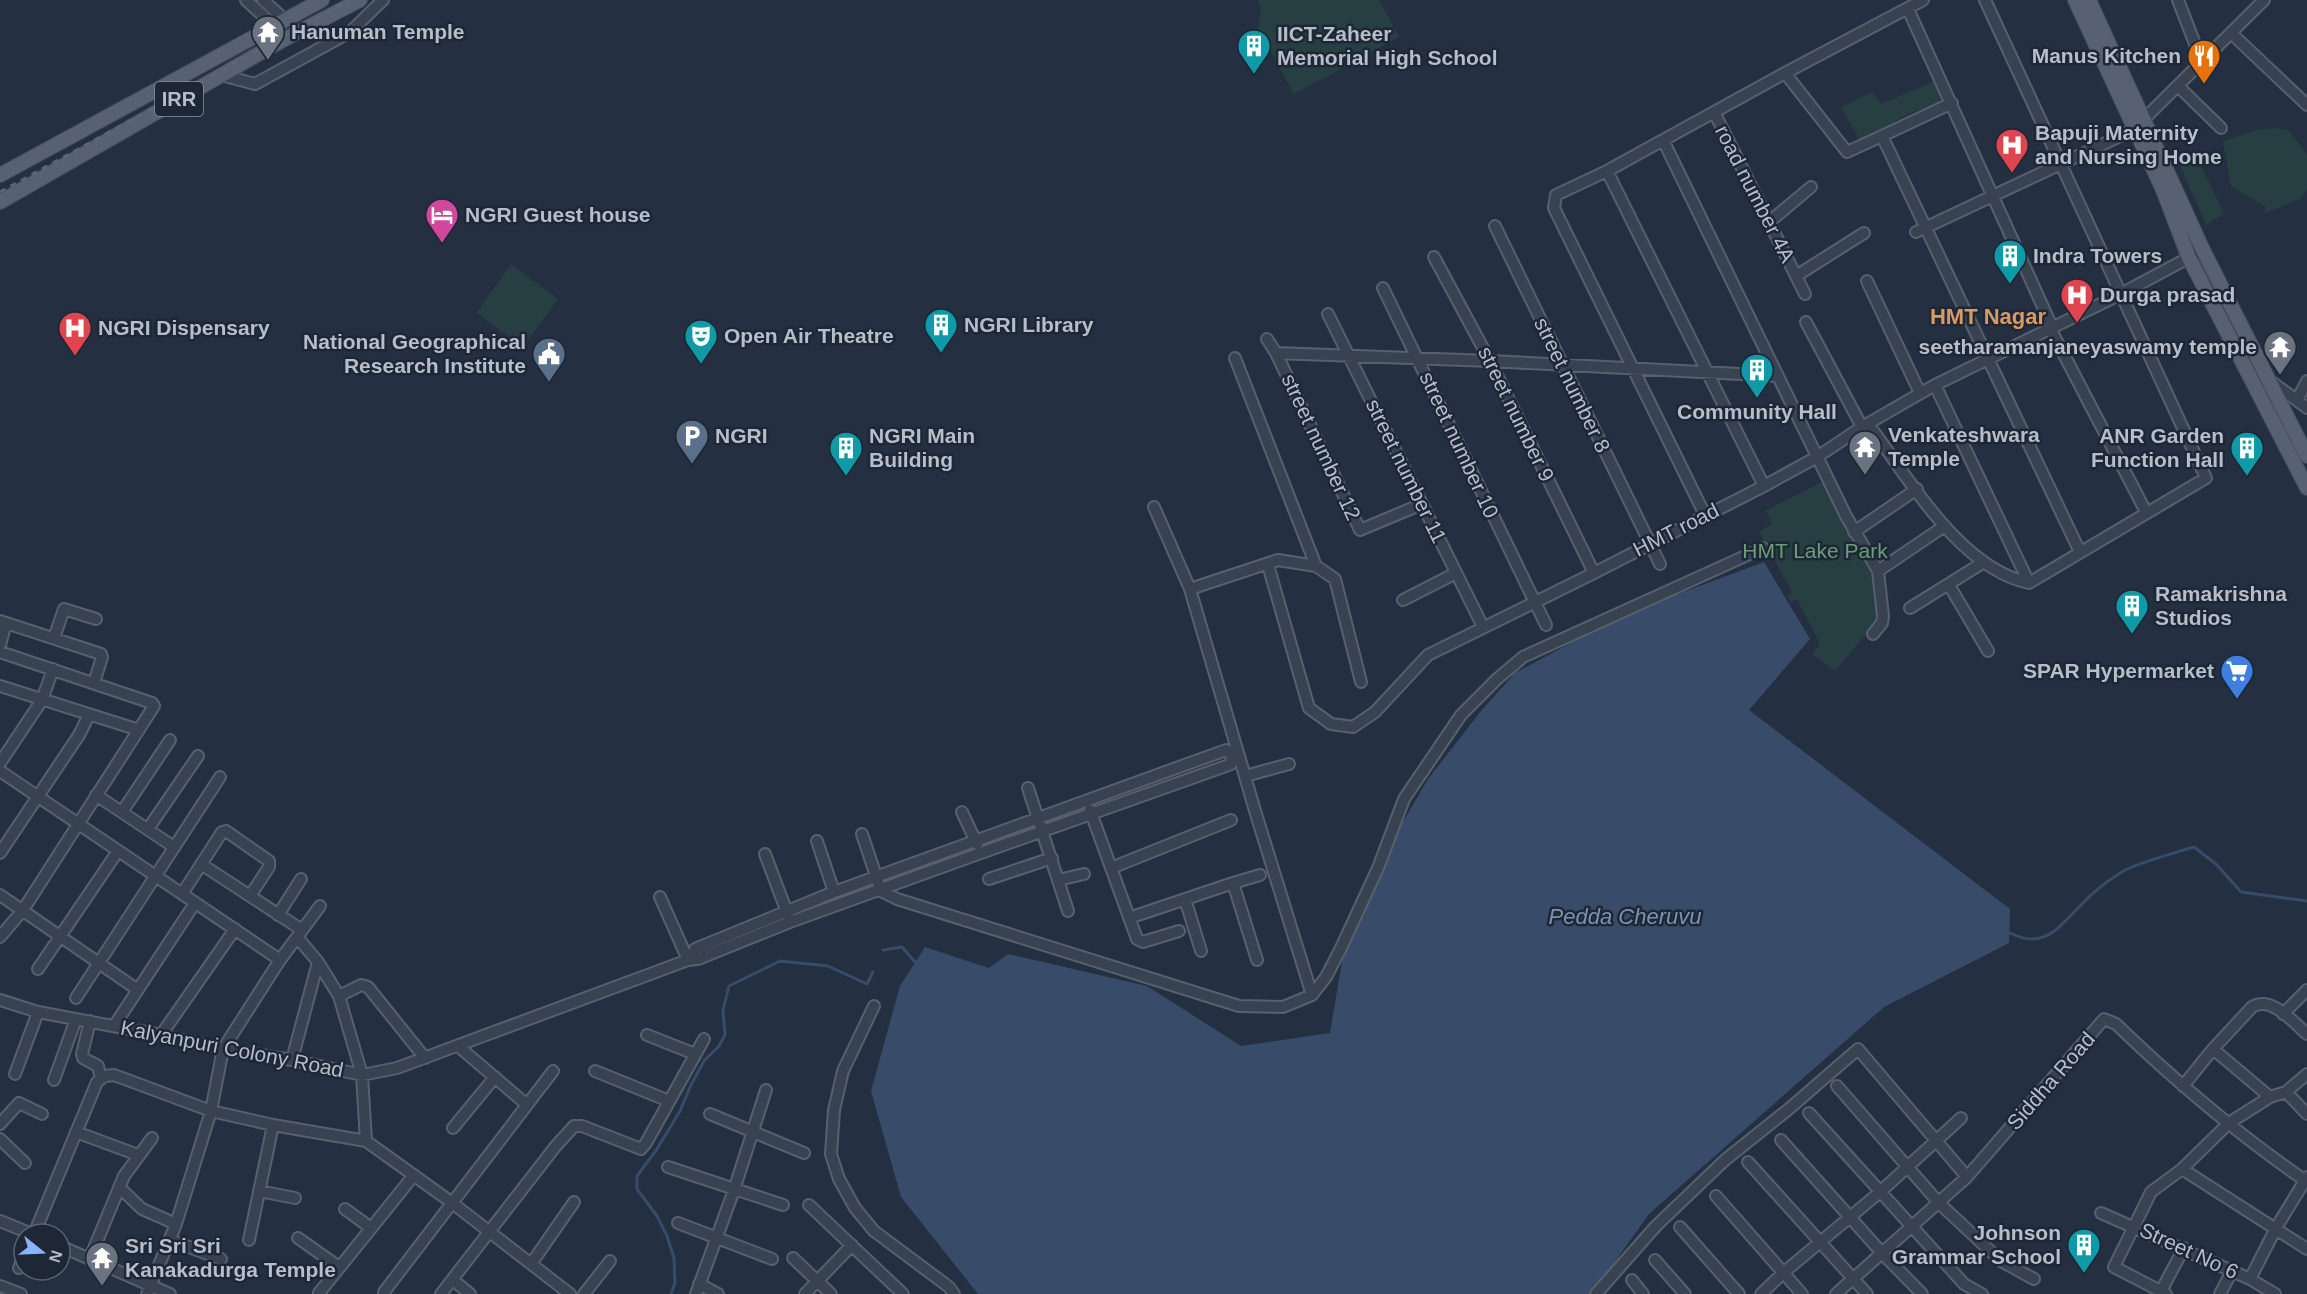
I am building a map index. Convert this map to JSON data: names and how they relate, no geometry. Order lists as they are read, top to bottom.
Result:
{
  "streets": {
    "main road": ["IRR"],
    "street": [
      "road number 4A",
      "street number 8",
      "street number 9",
      "street number 10",
      "street number 12",
      "street number 11",
      "HMT road",
      "Kalyanpuri Colony Road",
      "Siddha Road",
      "Street No 6"
    ]
  },
  "crossings": [
    ["street number 8", "HMT road"],
    ["street number 9", "HMT road"],
    ["street number 10", "HMT road"],
    ["street number 12", "street number 11"],
    ["street number 11", "HMT road"]
  ],
  "districts": ["HMT Nagar"],
  "water": ["Pedda Cheruvu"],
  "parks": ["HMT Lake Park"],
  "places": {
    "temple": [
      "Hanuman Temple",
      "seetharamanjaneyaswamy temple",
      "Venkateshwara Temple",
      "Sri Sri Sri Kanakadurga Temple"
    ],
    "building": [
      "IICT-Zaheer Memorial High School",
      "Indra Towers",
      "NGRI Library",
      "Community Hall",
      "NGRI Main Building",
      "ANR Garden Function Hall",
      "Ramakrishna Studios",
      "Johnson Grammar School"
    ],
    "restaurant": ["Manus Kitchen"],
    "hospital": ["Bapuji Maternity and Nursing Home", "Durga prasad", "NGRI Dispensary"],
    "hotel": ["NGRI Guest house"],
    "theatre": ["Open Air Theatre"],
    "public building": ["National Geographical Research Institute"],
    "parking": ["NGRI"],
    "supermarket": ["SPAR Hypermarket"]
  },
  "north": "right"
}
